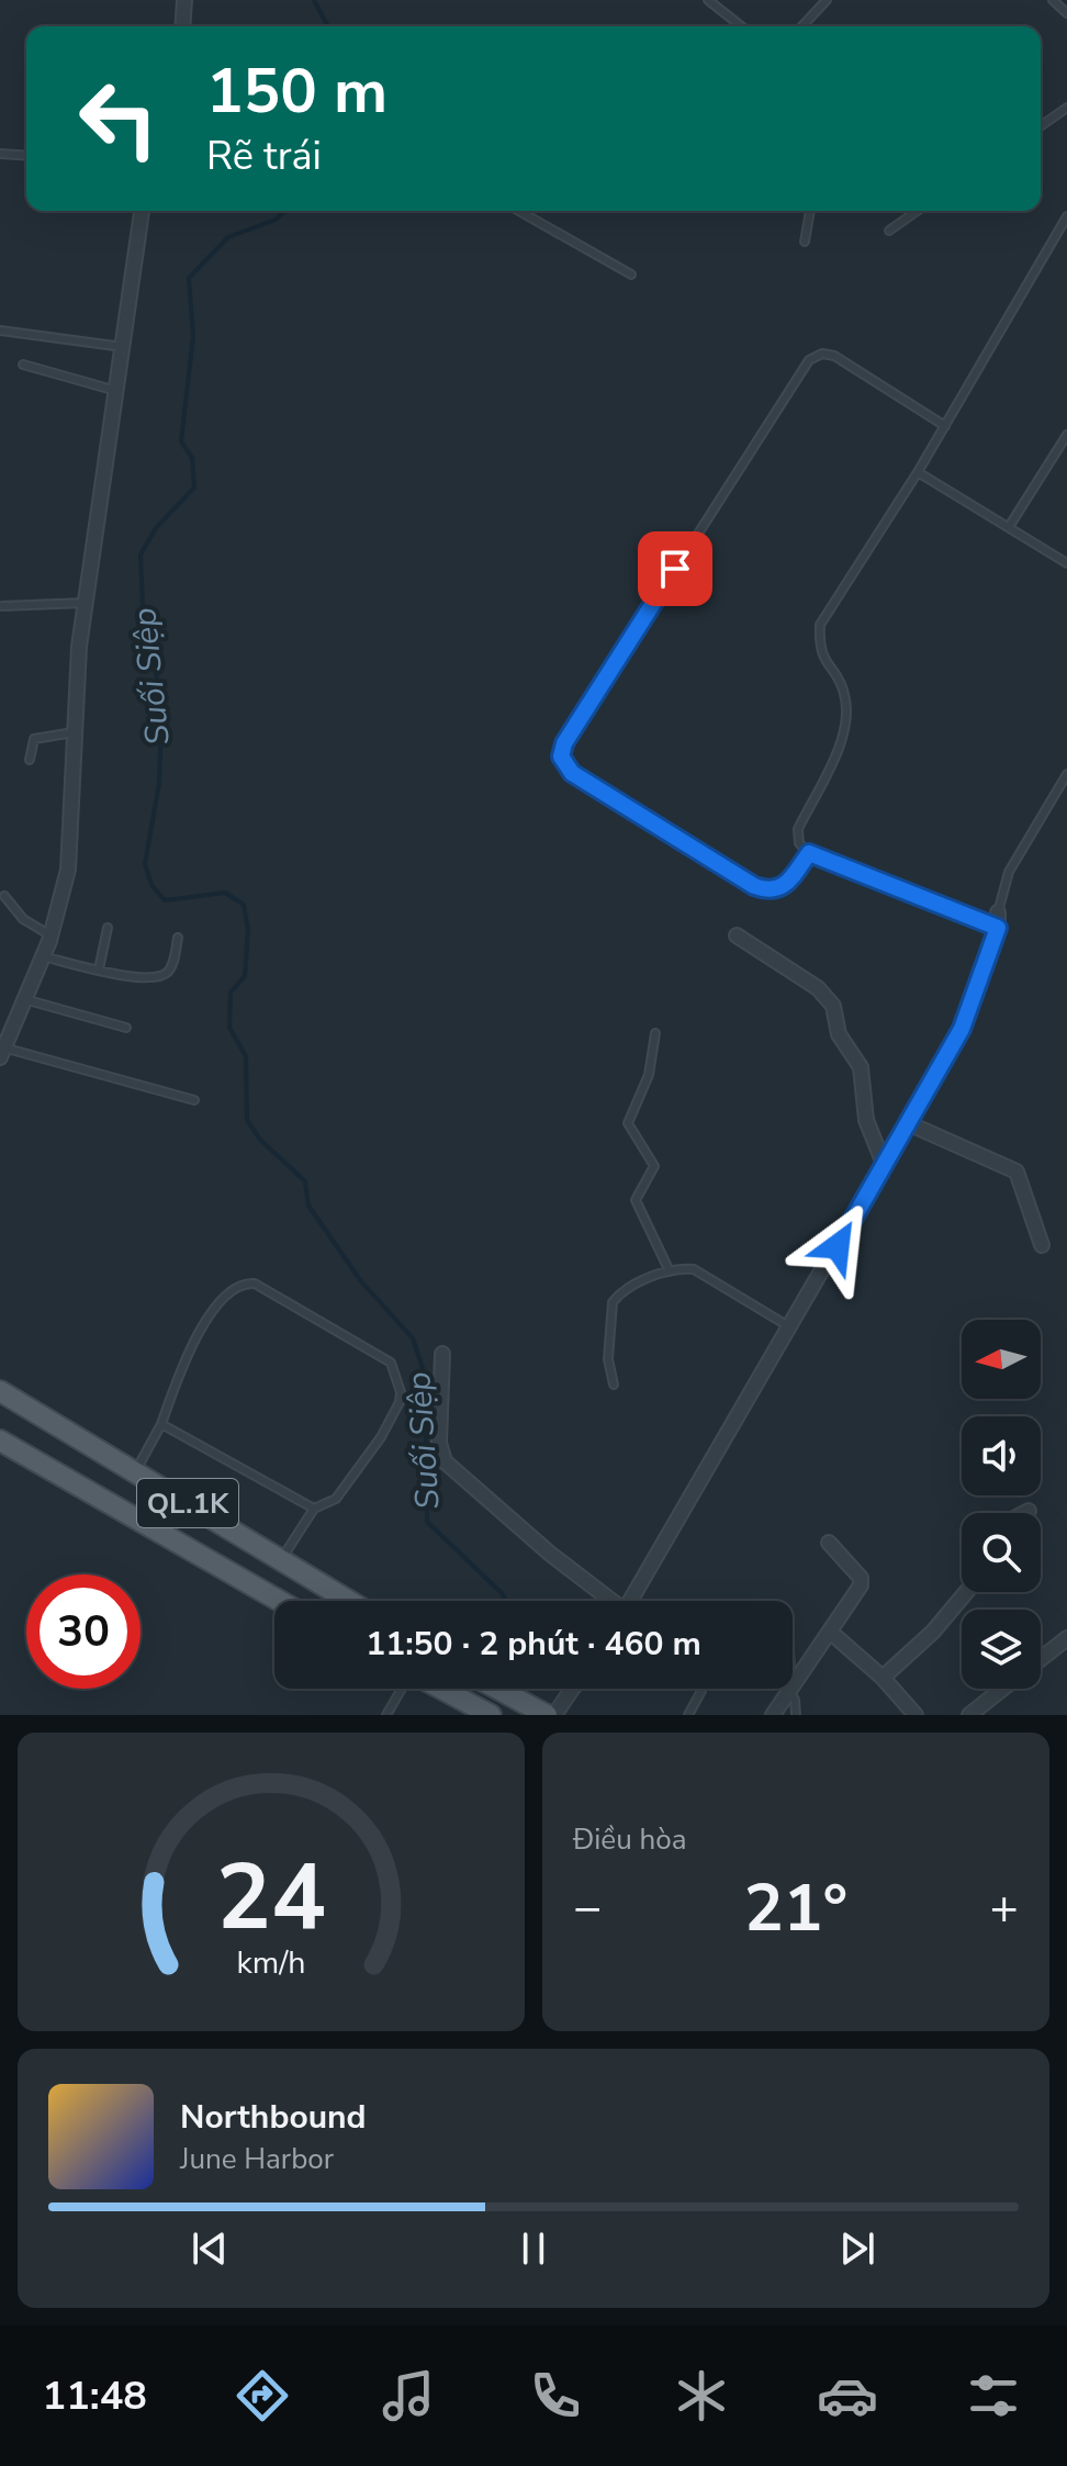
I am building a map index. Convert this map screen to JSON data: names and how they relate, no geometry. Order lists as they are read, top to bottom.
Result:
{
  "streets": {
    "main road": ["QL.1K"]
  },
  "water": ["Suối Siệp"],
  "north": "left",
  "page": {
    "turn": ["150 m", "Rẽ trái"],
    "limit": "30",
    "trip": "11:50 · 2 phút · 460 m",
    "tile": "Điều hòa",
    "heat": ["−", "21°", "+"],
    "song": ["Northbound", "June Harbor"],
    "tabs": "11:48",
    "gauge": ["24", "km/h"]
  }
}
